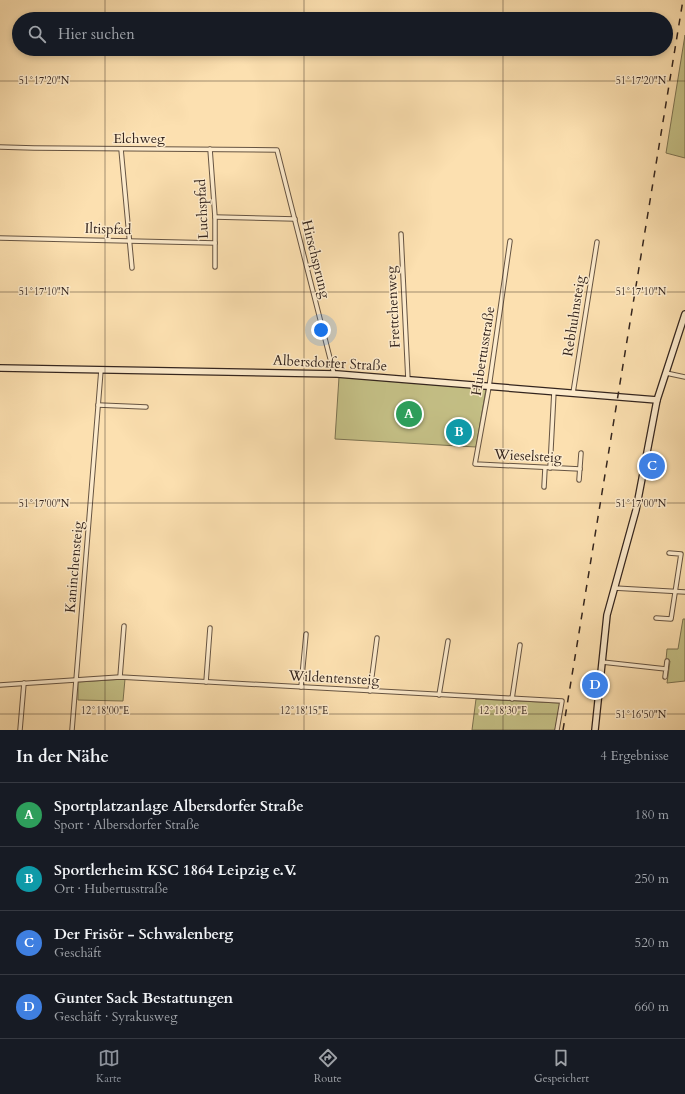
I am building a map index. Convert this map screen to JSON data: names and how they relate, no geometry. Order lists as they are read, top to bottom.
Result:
{
  "streets": {
    "street": [
      "Elchweg",
      "Luchspfad",
      "Iltispfad",
      "Hirschsprung",
      "Frettchenweg",
      "Rebhuhnsteig",
      "Hubertusstraße",
      "Albersdorfer Straße",
      "Wieselsteig",
      "Kaninchensteig",
      "Wildentensteig"
    ]
  },
  "crossings": [
    ["Elchweg", "Luchspfad"],
    ["Elchweg", "Hirschsprung"],
    ["Luchspfad", "Iltispfad"],
    ["Hirschsprung", "Albersdorfer Straße"],
    ["Frettchenweg", "Albersdorfer Straße"],
    ["Rebhuhnsteig", "Albersdorfer Straße"],
    ["Hubertusstraße", "Albersdorfer Straße"],
    ["Hubertusstraße", "Wieselsteig"],
    ["Albersdorfer Straße", "Kaninchensteig"],
    ["Kaninchensteig", "Wildentensteig"]
  ],
  "page": {
    "search": "Hier suchen",
    "pins": [
      "A",
      "B",
      "C",
      "D"
    ],
    "heading": ["In der Nähe", "4 Ergebnisse"],
    "list": [
      {
        "mark": "A",
        "name": "Sportplatzanlage Albersdorfer Straße",
        "note": "Sport · Albersdorfer Straße",
        "value": "180 m"
      },
      {
        "mark": "B",
        "name": "Sportlerheim KSC 1864 Leipzig e.V.",
        "note": "Ort · Hubertusstraße",
        "value": "250 m"
      },
      {
        "mark": "C",
        "name": "Der Frisör - Schwalenberg",
        "note": "Geschäft",
        "value": "520 m"
      },
      {
        "mark": "D",
        "name": "Gunter Sack Bestattungen",
        "note": "Geschäft · Syrakusweg",
        "value": "660 m"
      }
    ],
    "nav": ["Karte", "Route", "Gespeichert"]
  },
  "coordinates": [
    "51°17'20\"N",
    "51°17'10\"N",
    "51°17'00\"N",
    "12°18'00\"E",
    "12°18'15\"E",
    "12°18'30\"E",
    "51°16'50\"N"
  ]
}
